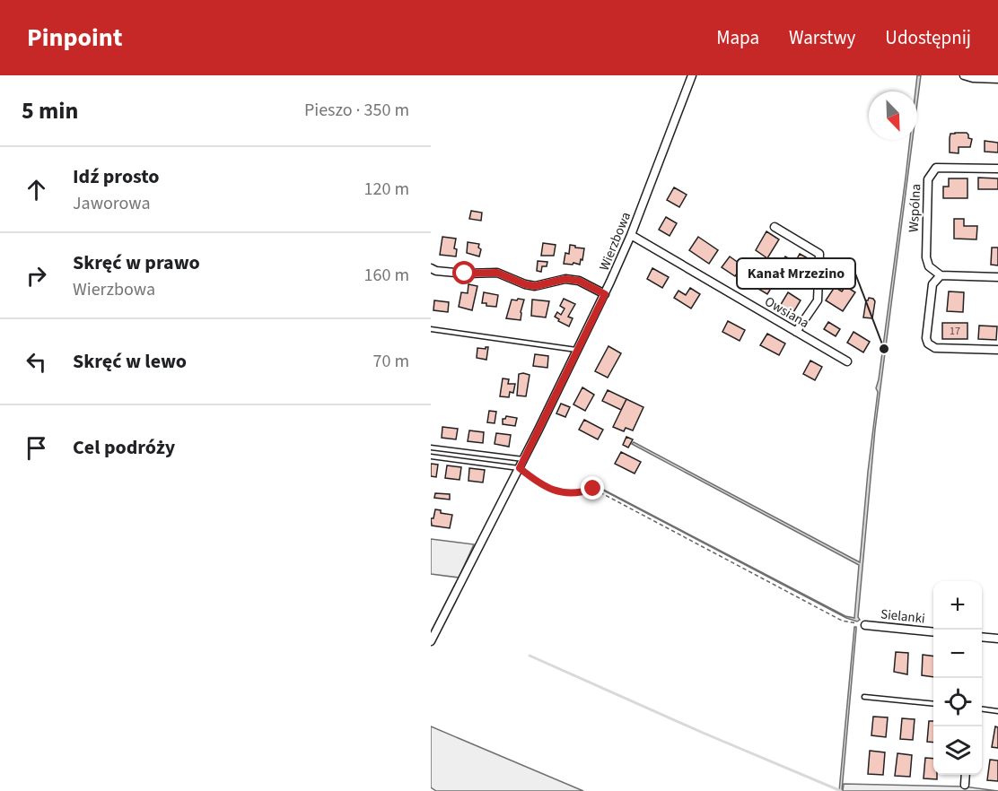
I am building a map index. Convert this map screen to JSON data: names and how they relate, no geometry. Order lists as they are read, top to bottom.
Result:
{
  "streets": {
    "street": [
      "Wspólna",
      "Wierzbowa",
      "Owsiana",
      "Sielanki"
    ]
  },
  "crossings": [
    ["Wierzbowa", "Owsiana"]
  ],
  "places": ["Kanał Mrzezino"],
  "house_numbers": ["17"],
  "north": "bottom right",
  "page": {
    "header": "Pinpoint",
    "nav": ["Mapa", "Warstwy", "Udostępnij"],
    "heading": ["5 min", "Pieszo · 350 m"],
    "list": [
      ["Idź prosto", "Jaworowa", "120 m"],
      ["Skręć w prawo", "Wierzbowa", "160 m"],
      ["Skręć w lewo", "70 m"],
      "Cel podróży"
    ],
    "map_buttons": ["+", "−"]
  }
}
